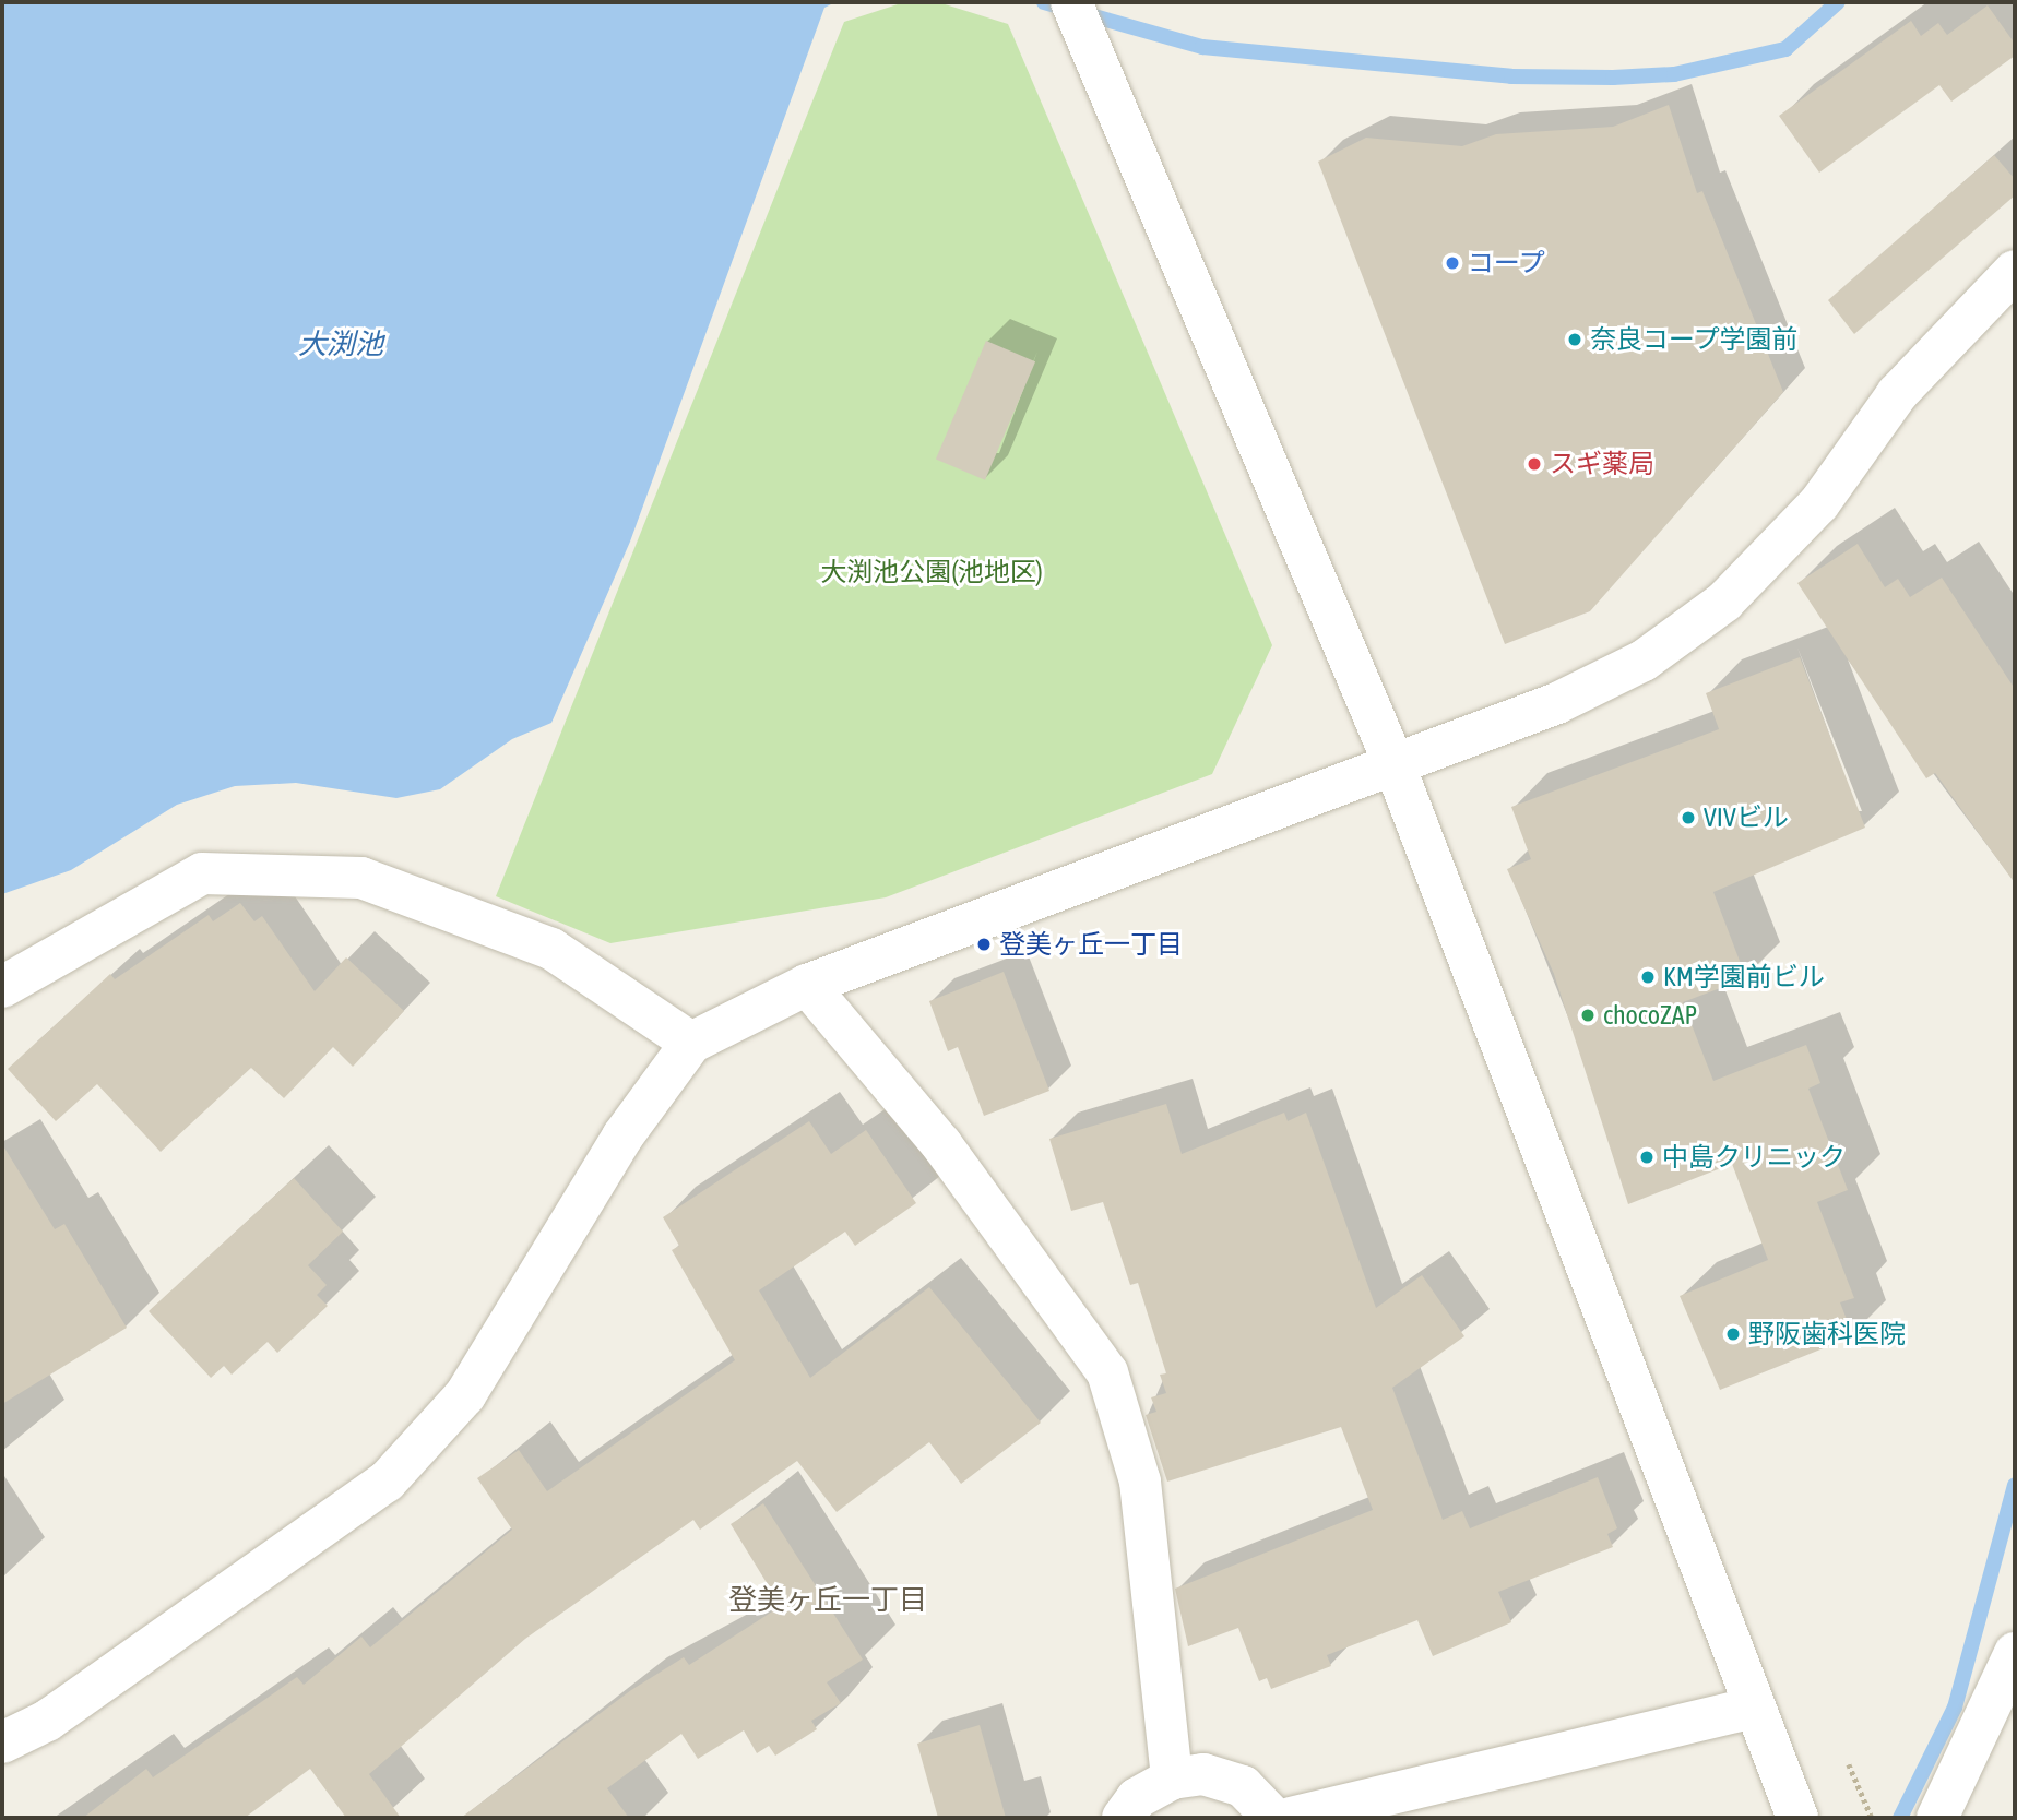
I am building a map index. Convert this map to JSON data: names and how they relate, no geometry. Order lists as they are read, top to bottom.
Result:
{
  "districts": ["登美ヶ丘一丁目"],
  "water": ["大渕池"],
  "parks": ["大渕池公園(池地区)"],
  "places": [
    "コープ",
    "奈良コープ学園前",
    "スギ薬局",
    "VIVビル",
    "登美ヶ丘一丁目",
    "KM学園前ビル",
    "chocoZAP",
    "中島クリニック",
    "野阪歯科医院"
  ]
}
